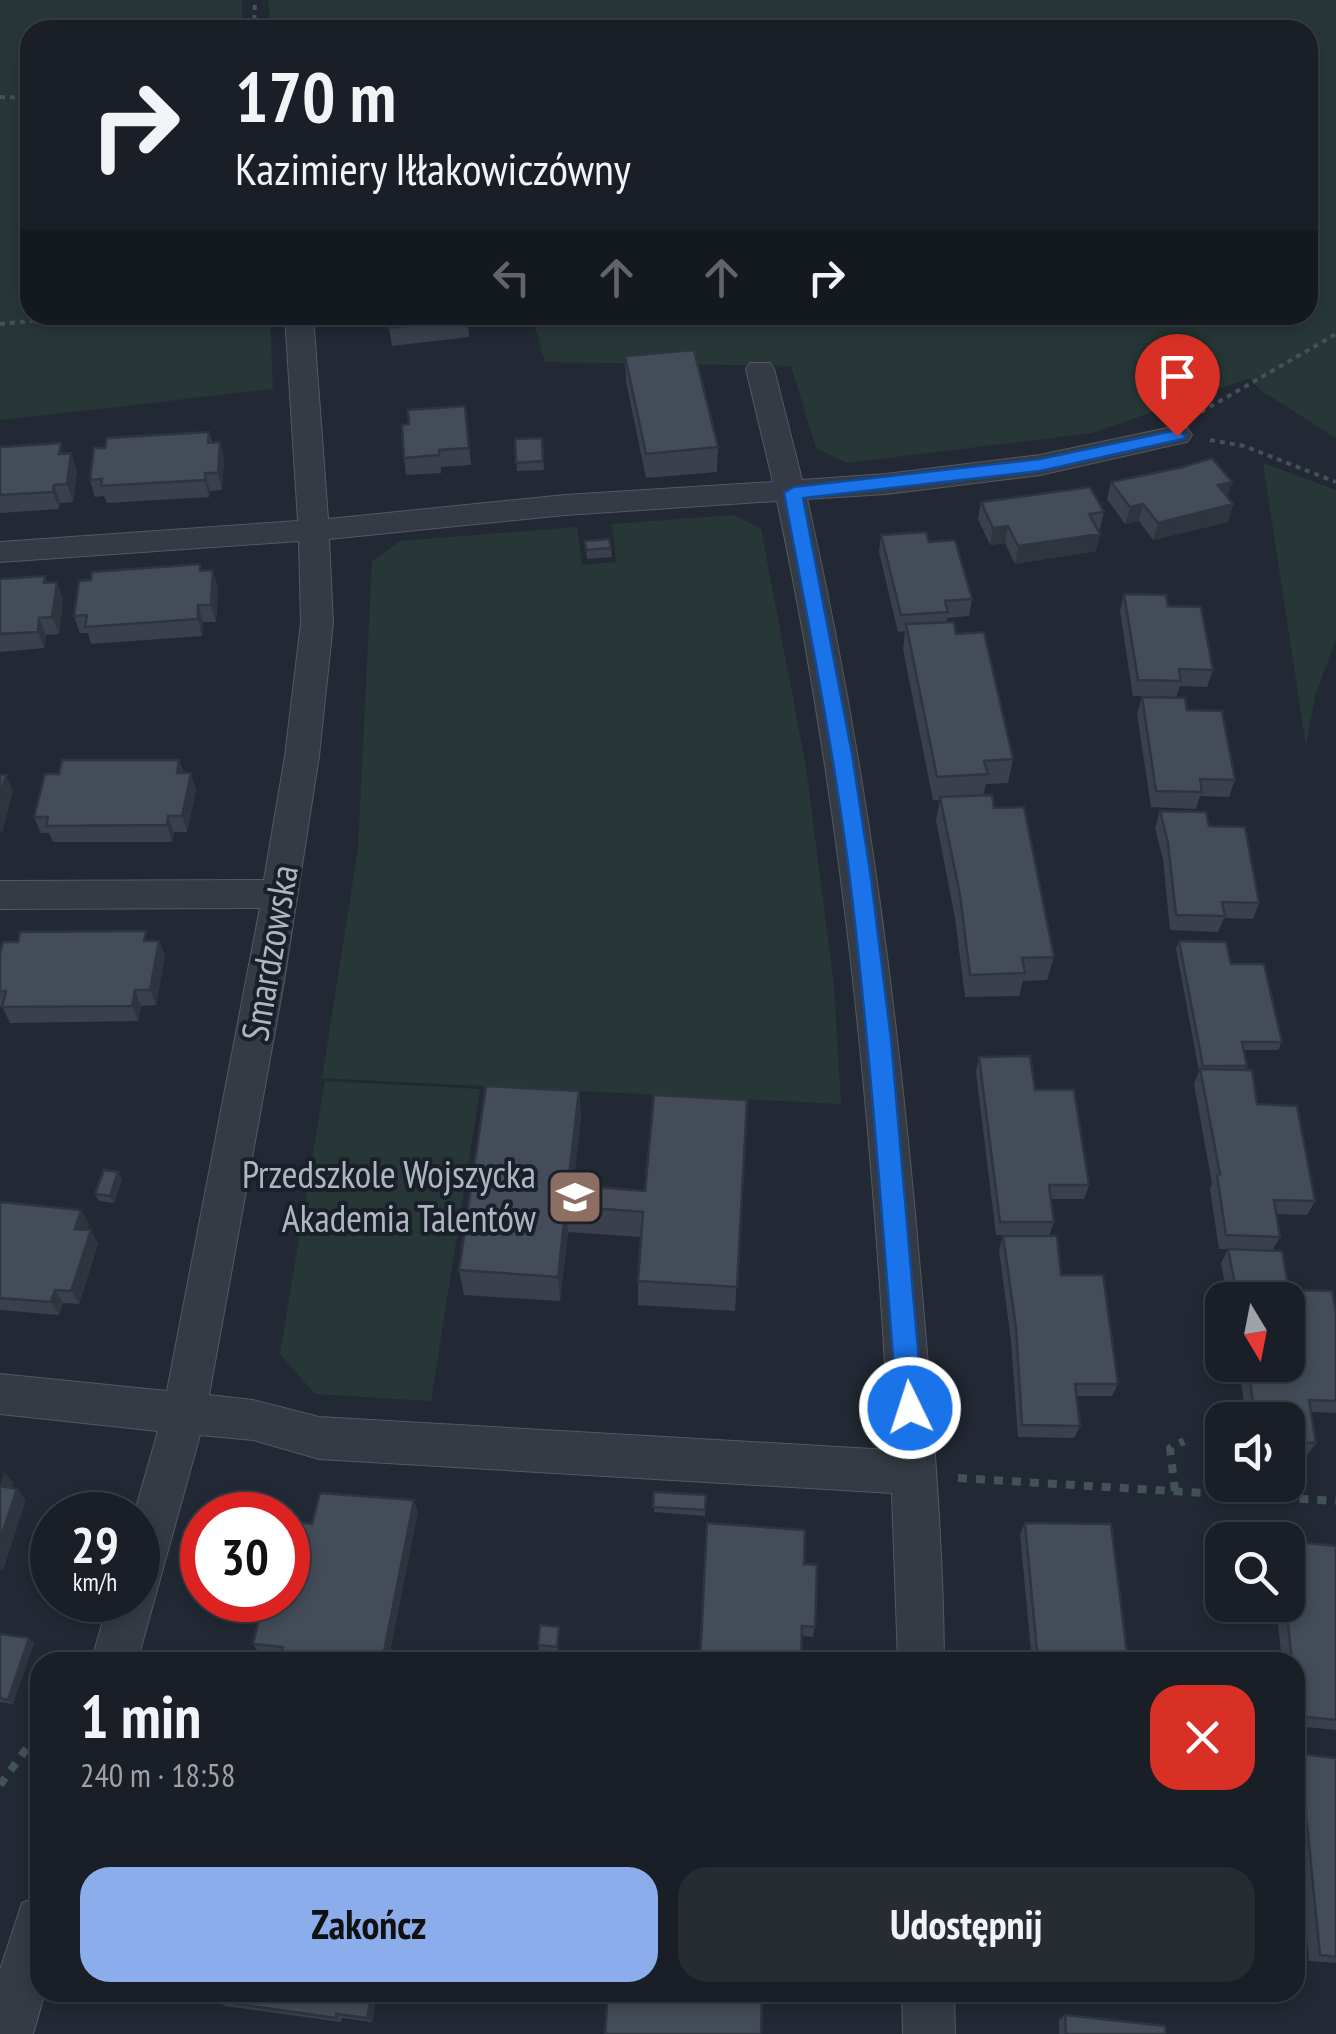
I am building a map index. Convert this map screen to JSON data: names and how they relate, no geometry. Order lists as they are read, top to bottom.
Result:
{
  "streets": {
    "street": ["Smardzowska"]
  },
  "places": {
    "school or university": ["Przedszkole Wojszycka Akademia Talentów"]
  },
  "north": "bottom",
  "page": {
    "turn": ["170 m", "Kazimiery Iłłakowiczówny"],
    "speed": "29 km/h",
    "limit": "30",
    "heading": ["1 min", "240 m · 18:58"],
    "buttons": ["Zakończ", "Udostępnij"]
  }
}
